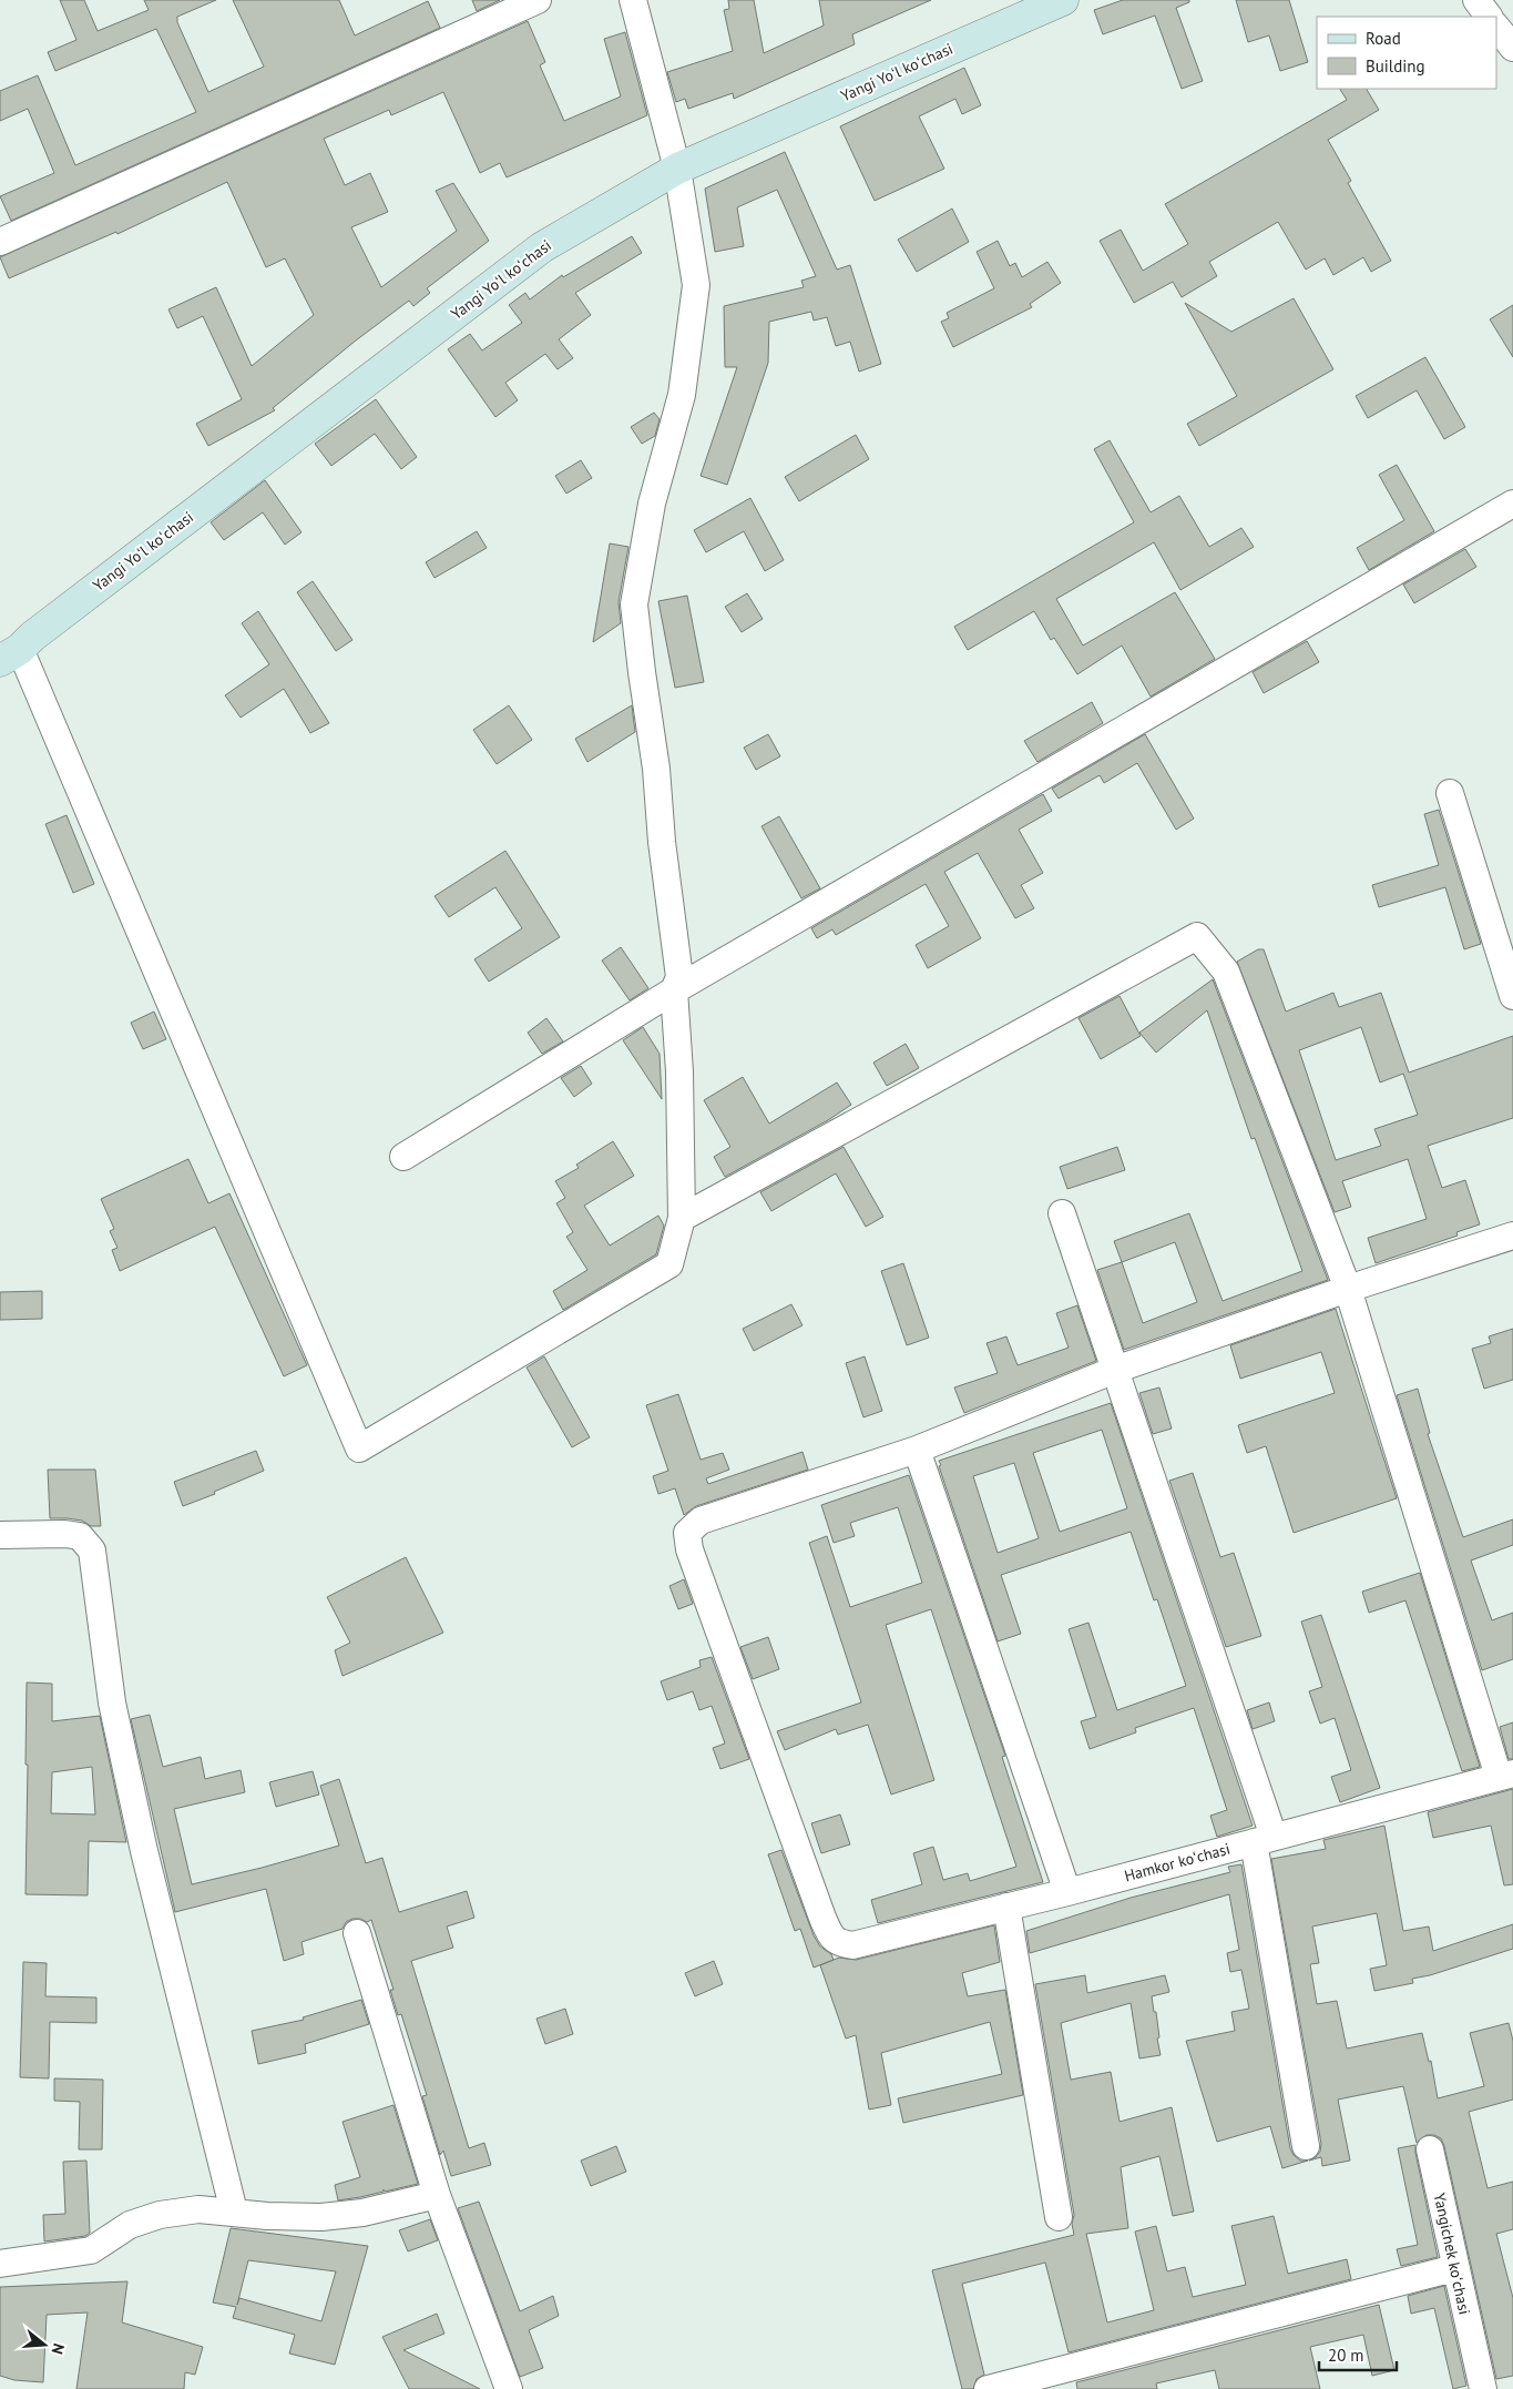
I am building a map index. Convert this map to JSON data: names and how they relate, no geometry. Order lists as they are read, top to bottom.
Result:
{
  "streets": {
    "street": ["Yangi Yoʻl koʻchasi", "Hamkor koʻchasi", "Yangichek koʻchasi"]
  },
  "legend": ["Road", "Building"],
  "scale_bar": "20 m",
  "north": "right"
}
